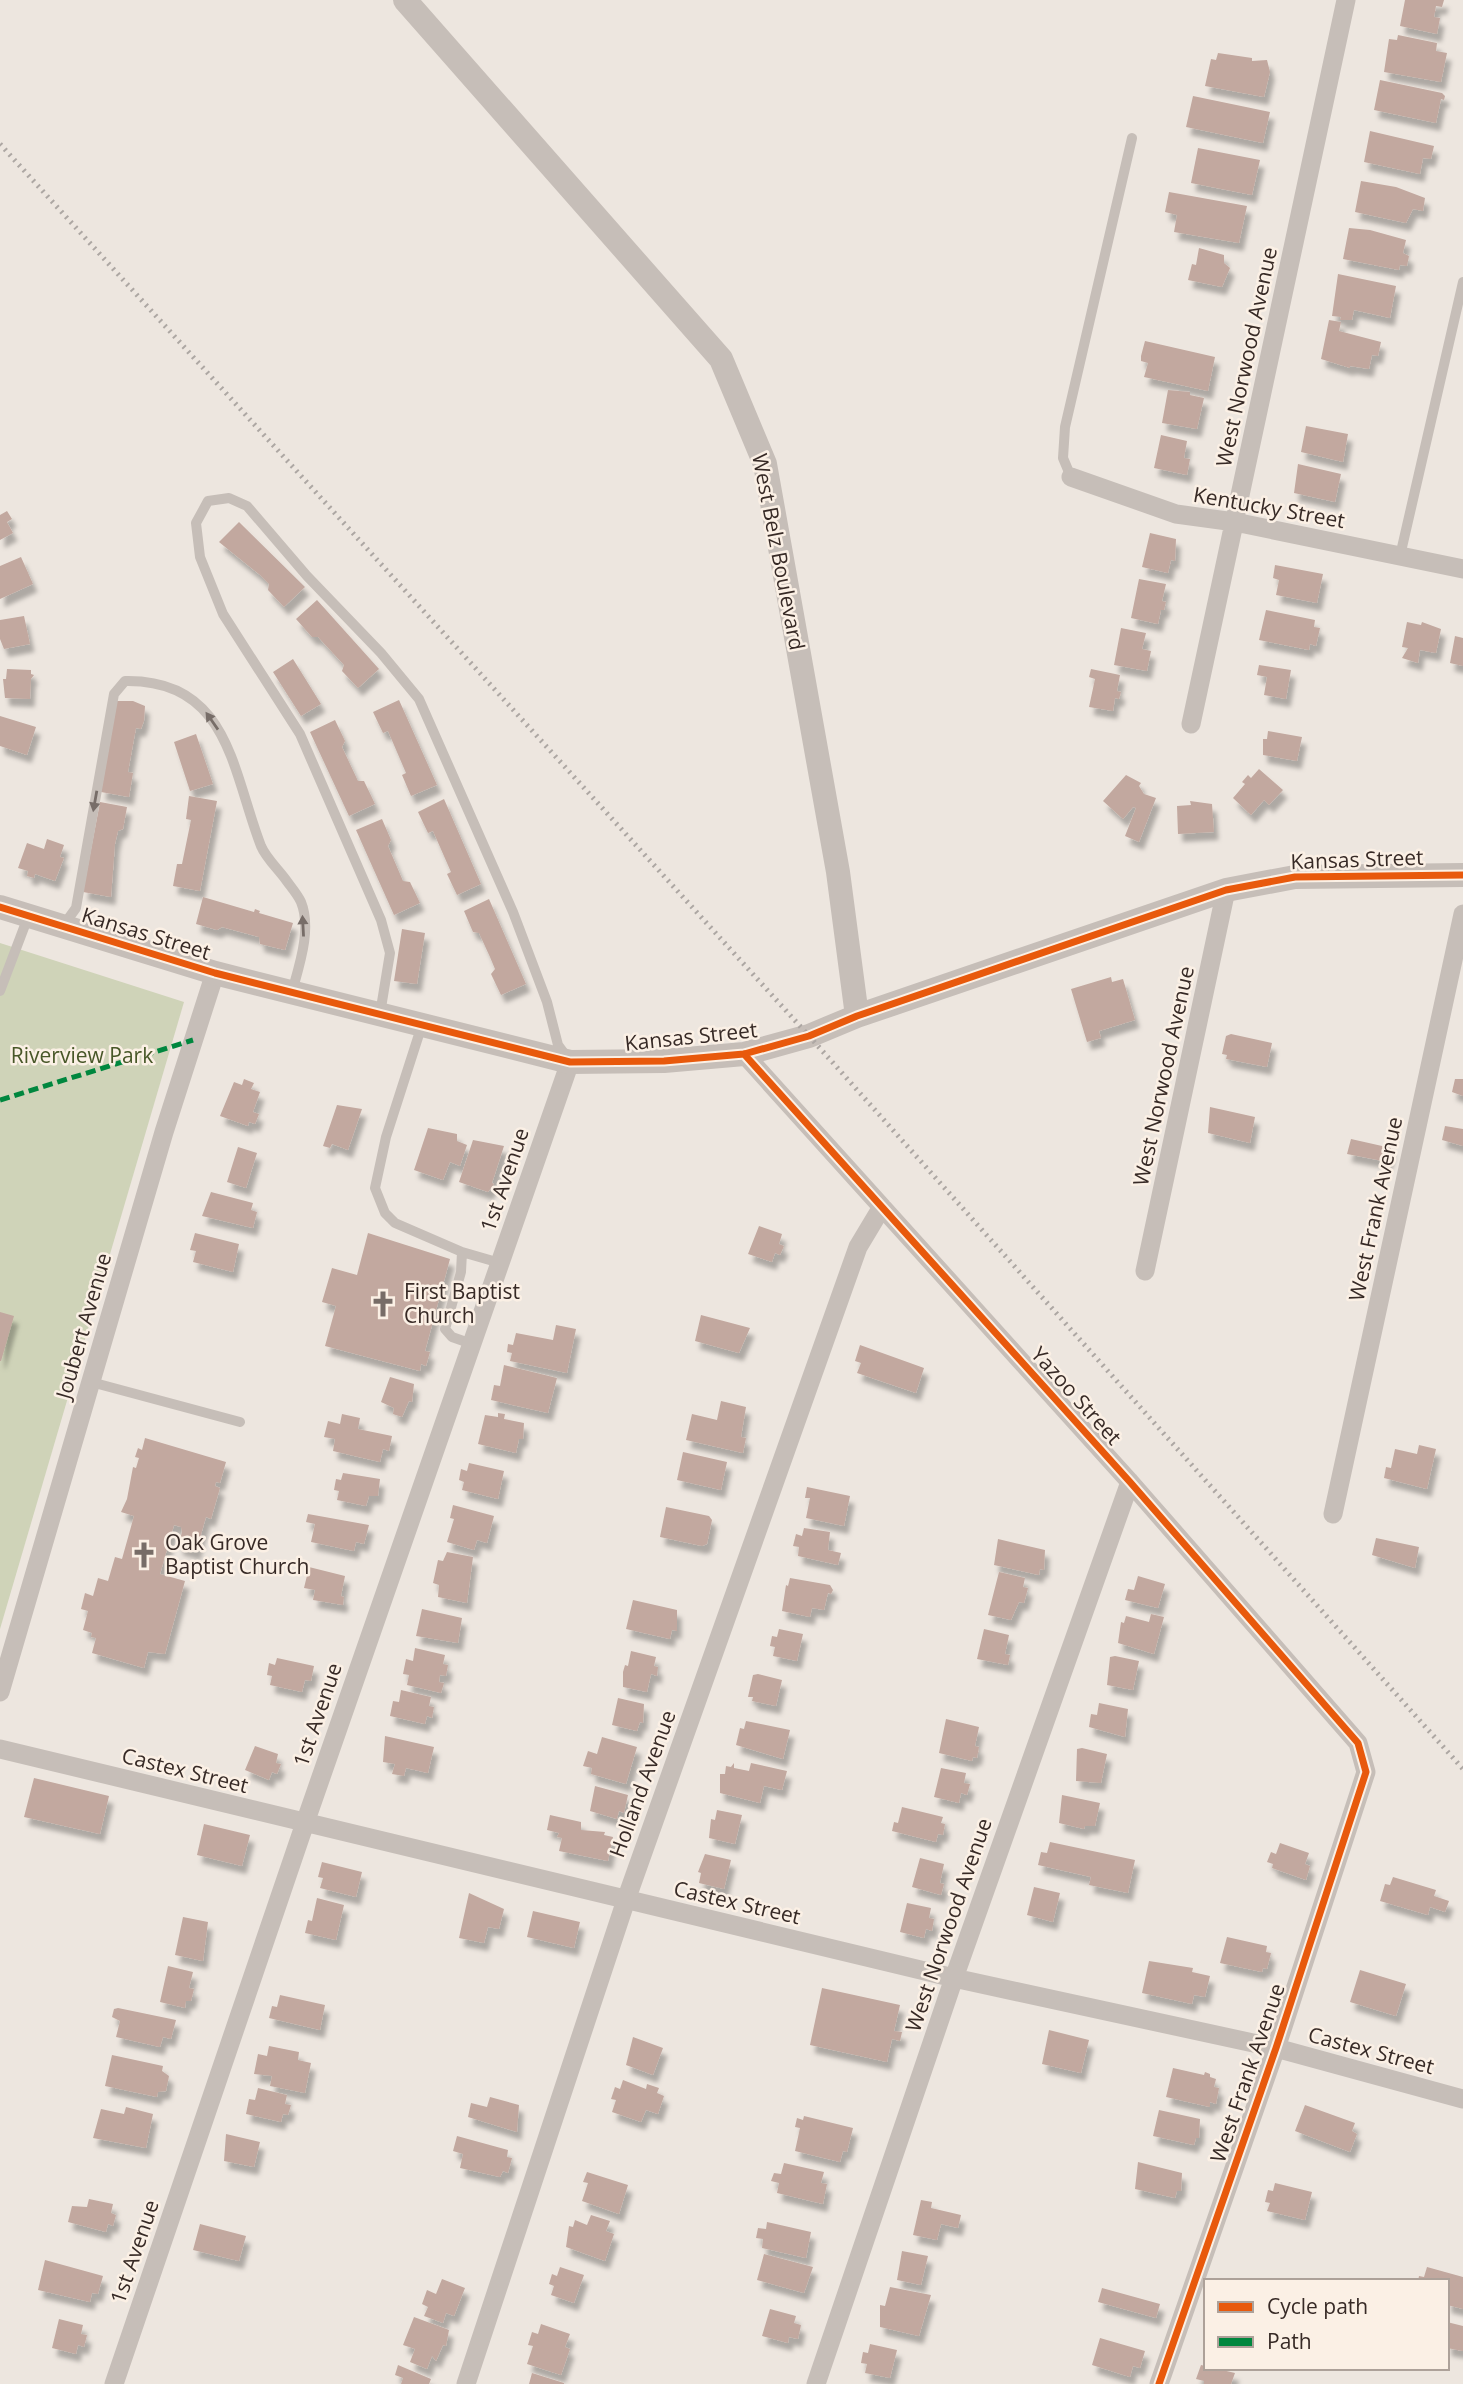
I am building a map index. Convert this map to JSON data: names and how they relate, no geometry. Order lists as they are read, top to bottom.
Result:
{
  "streets": {
    "street": [
      "West Norwood Avenue",
      "Kentucky Street",
      "West Belz Boulevard",
      "Kansas Street",
      "1st Avenue",
      "West Frank Avenue",
      "Joubert Avenue",
      "Yazoo Street",
      "Castex Street",
      "Holland Avenue"
    ]
  },
  "crossings": [
    ["West Norwood Avenue", "Kentucky Street"],
    ["West Norwood Avenue", "Kansas Street"],
    ["West Norwood Avenue", "Yazoo Street"],
    ["West Norwood Avenue", "Castex Street"],
    ["West Belz Boulevard", "Kansas Street"],
    ["Kansas Street", "1st Avenue"],
    ["Kansas Street", "Joubert Avenue"],
    ["Kansas Street", "Yazoo Street"],
    ["1st Avenue", "Castex Street"],
    ["West Frank Avenue", "Yazoo Street"],
    ["West Frank Avenue", "Castex Street"],
    ["Yazoo Street", "Holland Avenue"],
    ["Castex Street", "Holland Avenue"]
  ],
  "parks": ["Riverview Park"],
  "places": {
    "church": ["First Baptist Church", "Oak Grove Baptist Church"]
  },
  "legend": ["Cycle path", "Path"]
}
